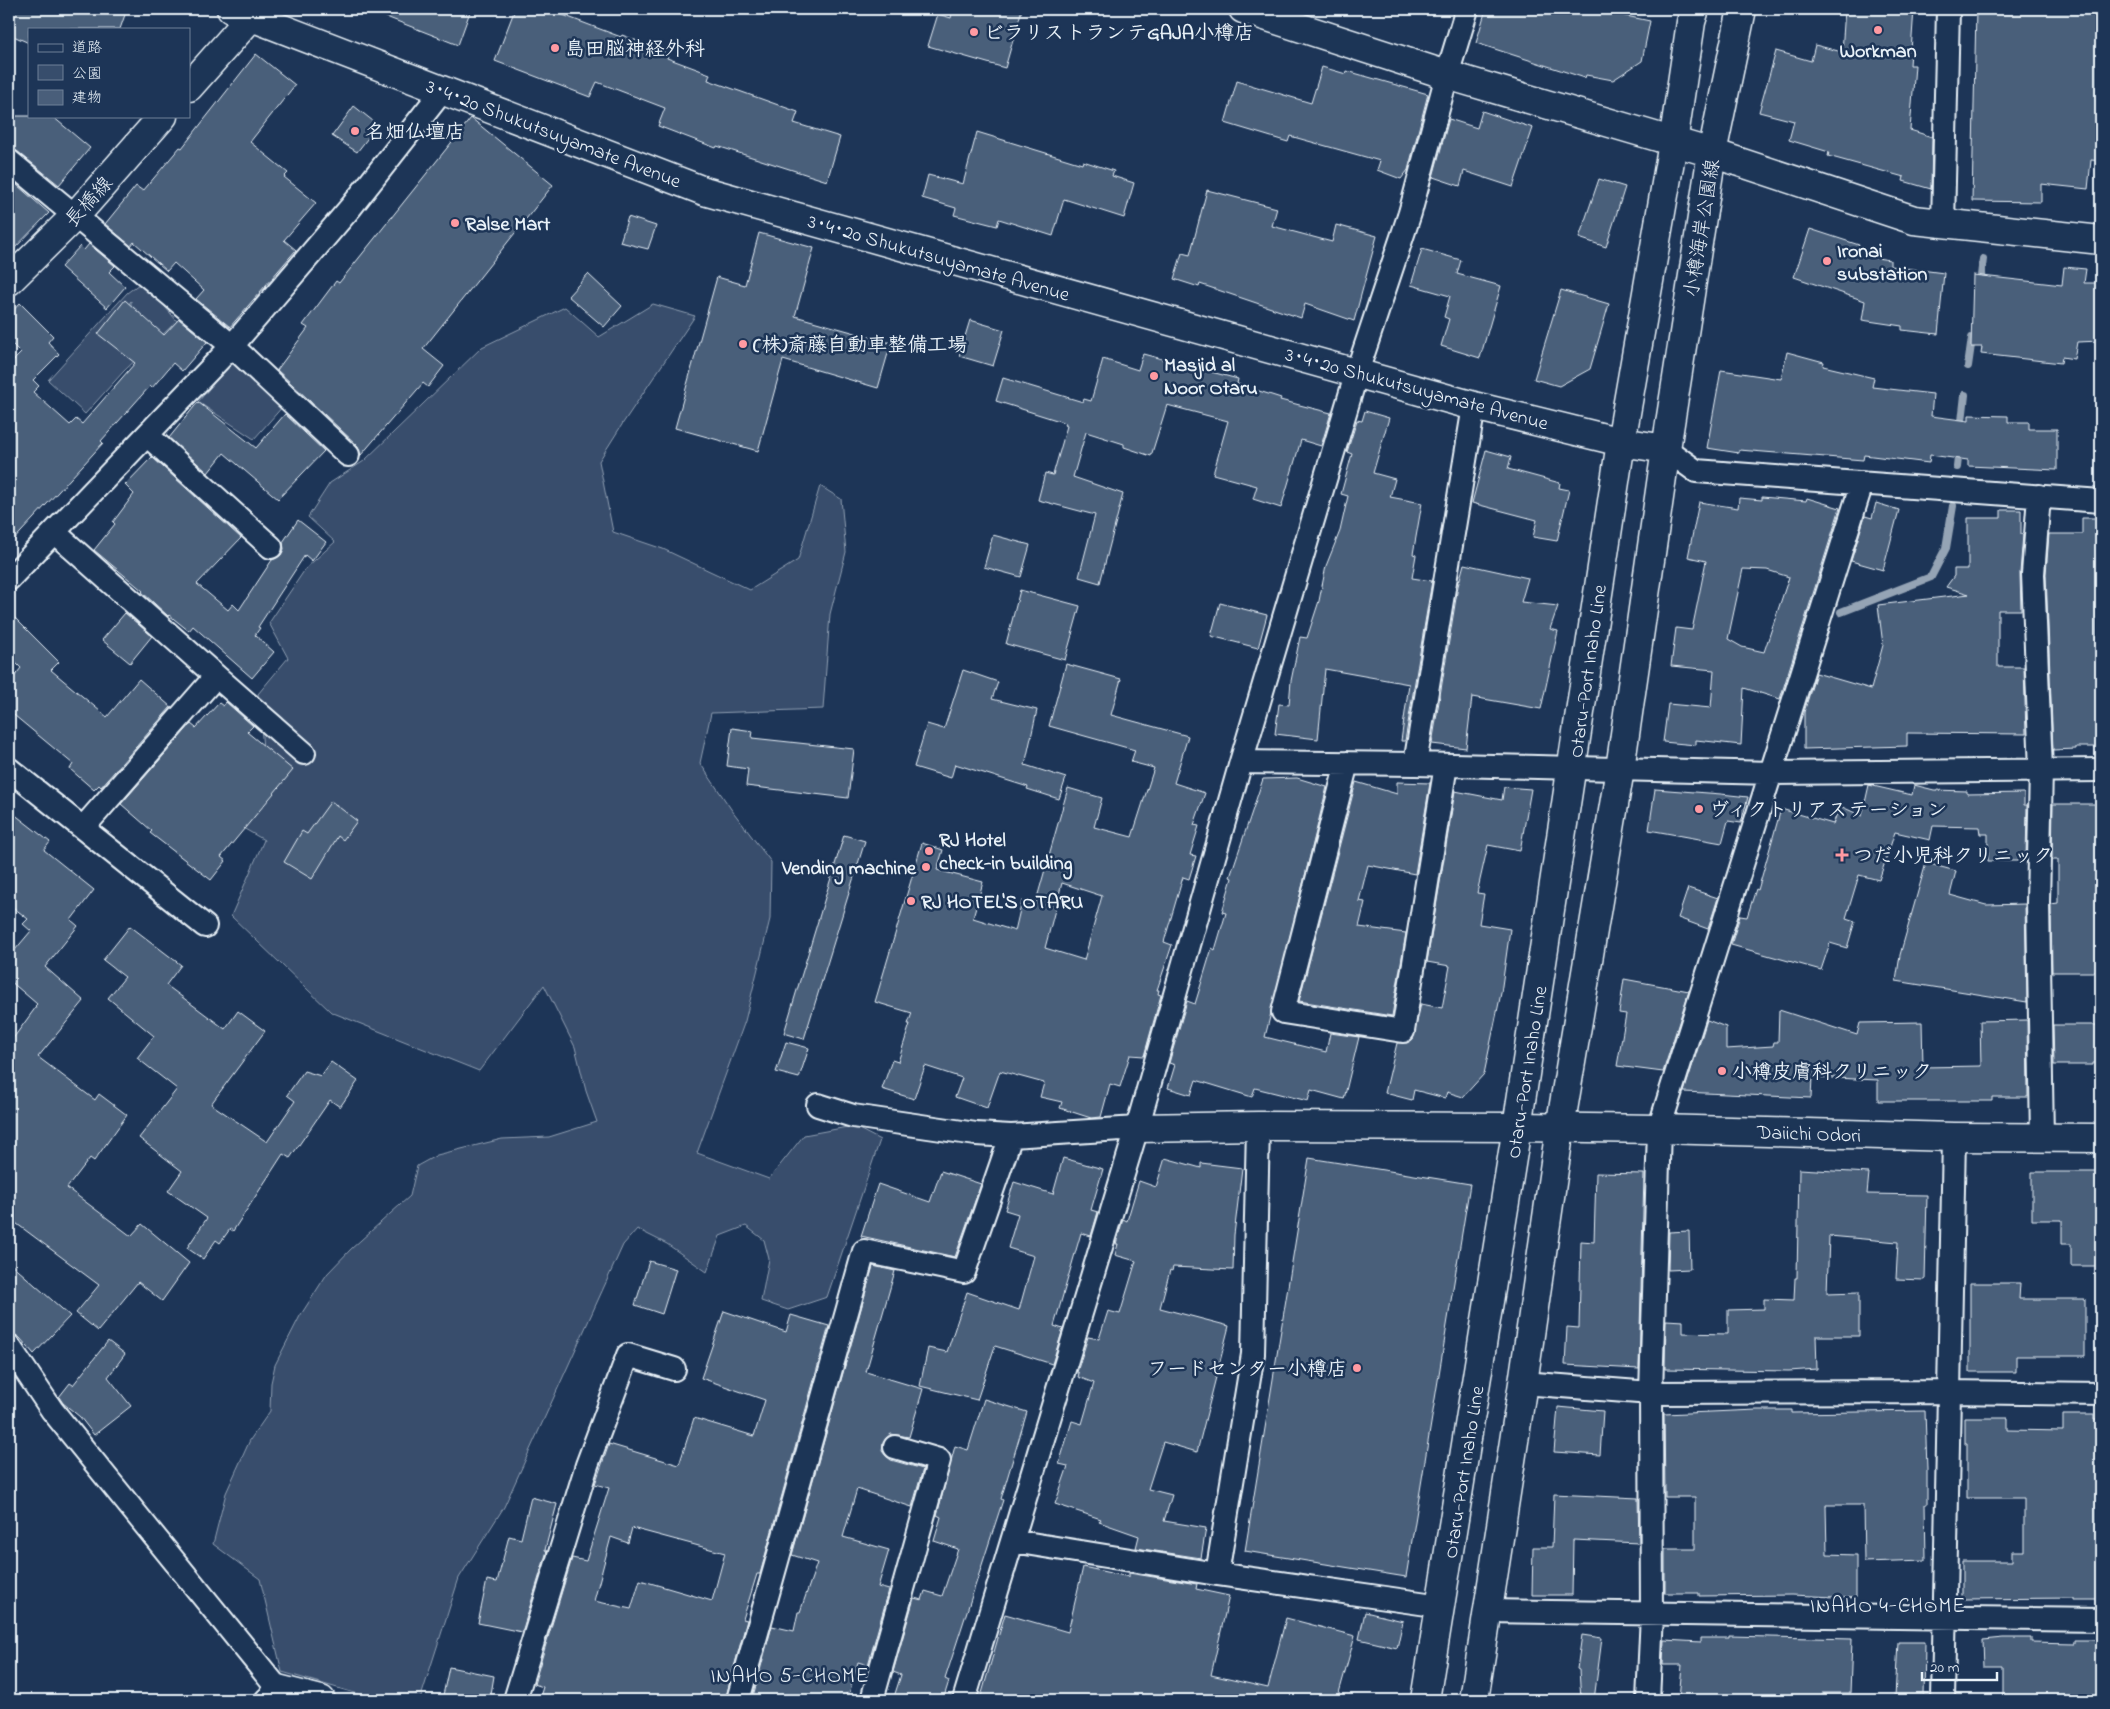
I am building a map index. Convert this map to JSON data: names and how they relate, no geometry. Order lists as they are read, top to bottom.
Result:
{
  "streets": {
    "main road": [
      "3･4･20 Shukutsuyamate Avenue",
      "長橋線",
      "小樽海岸公園線",
      "Otaru-Port Inaho Line",
      "Daiichi Odori"
    ]
  },
  "crossings": [
    ["3･4･20 Shukutsuyamate Avenue", "小樽海岸公園線"],
    ["3･4･20 Shukutsuyamate Avenue", "Otaru-Port Inaho Line"],
    ["小樽海岸公園線", "Otaru-Port Inaho Line"],
    ["Otaru-Port Inaho Line", "Daiichi Odori"]
  ],
  "districts": ["INAHO 4-CHOME", "INAHO 5-CHOME"],
  "places": {
    "other": [
      "Workman",
      "ビラリストランテGAJA小樽店",
      "島田脳神経外科",
      "名畑仏壇店",
      "Ralse Mart",
      "Ironai substation",
      "(株)斎藤自動車整備工場",
      "Masjid al Noor Otaru",
      "ヴィクトリアステーション",
      "RJ Hotel check-in building",
      "Vending machine",
      "RJ HOTEL'S OTARU",
      "小樽皮膚科クリニック",
      "フードセンター小樽店"
    ],
    "health": ["つだ小児科クリニック"]
  },
  "legend": ["道路", "公園", "建物"],
  "scale_bar": "20 m"
}
